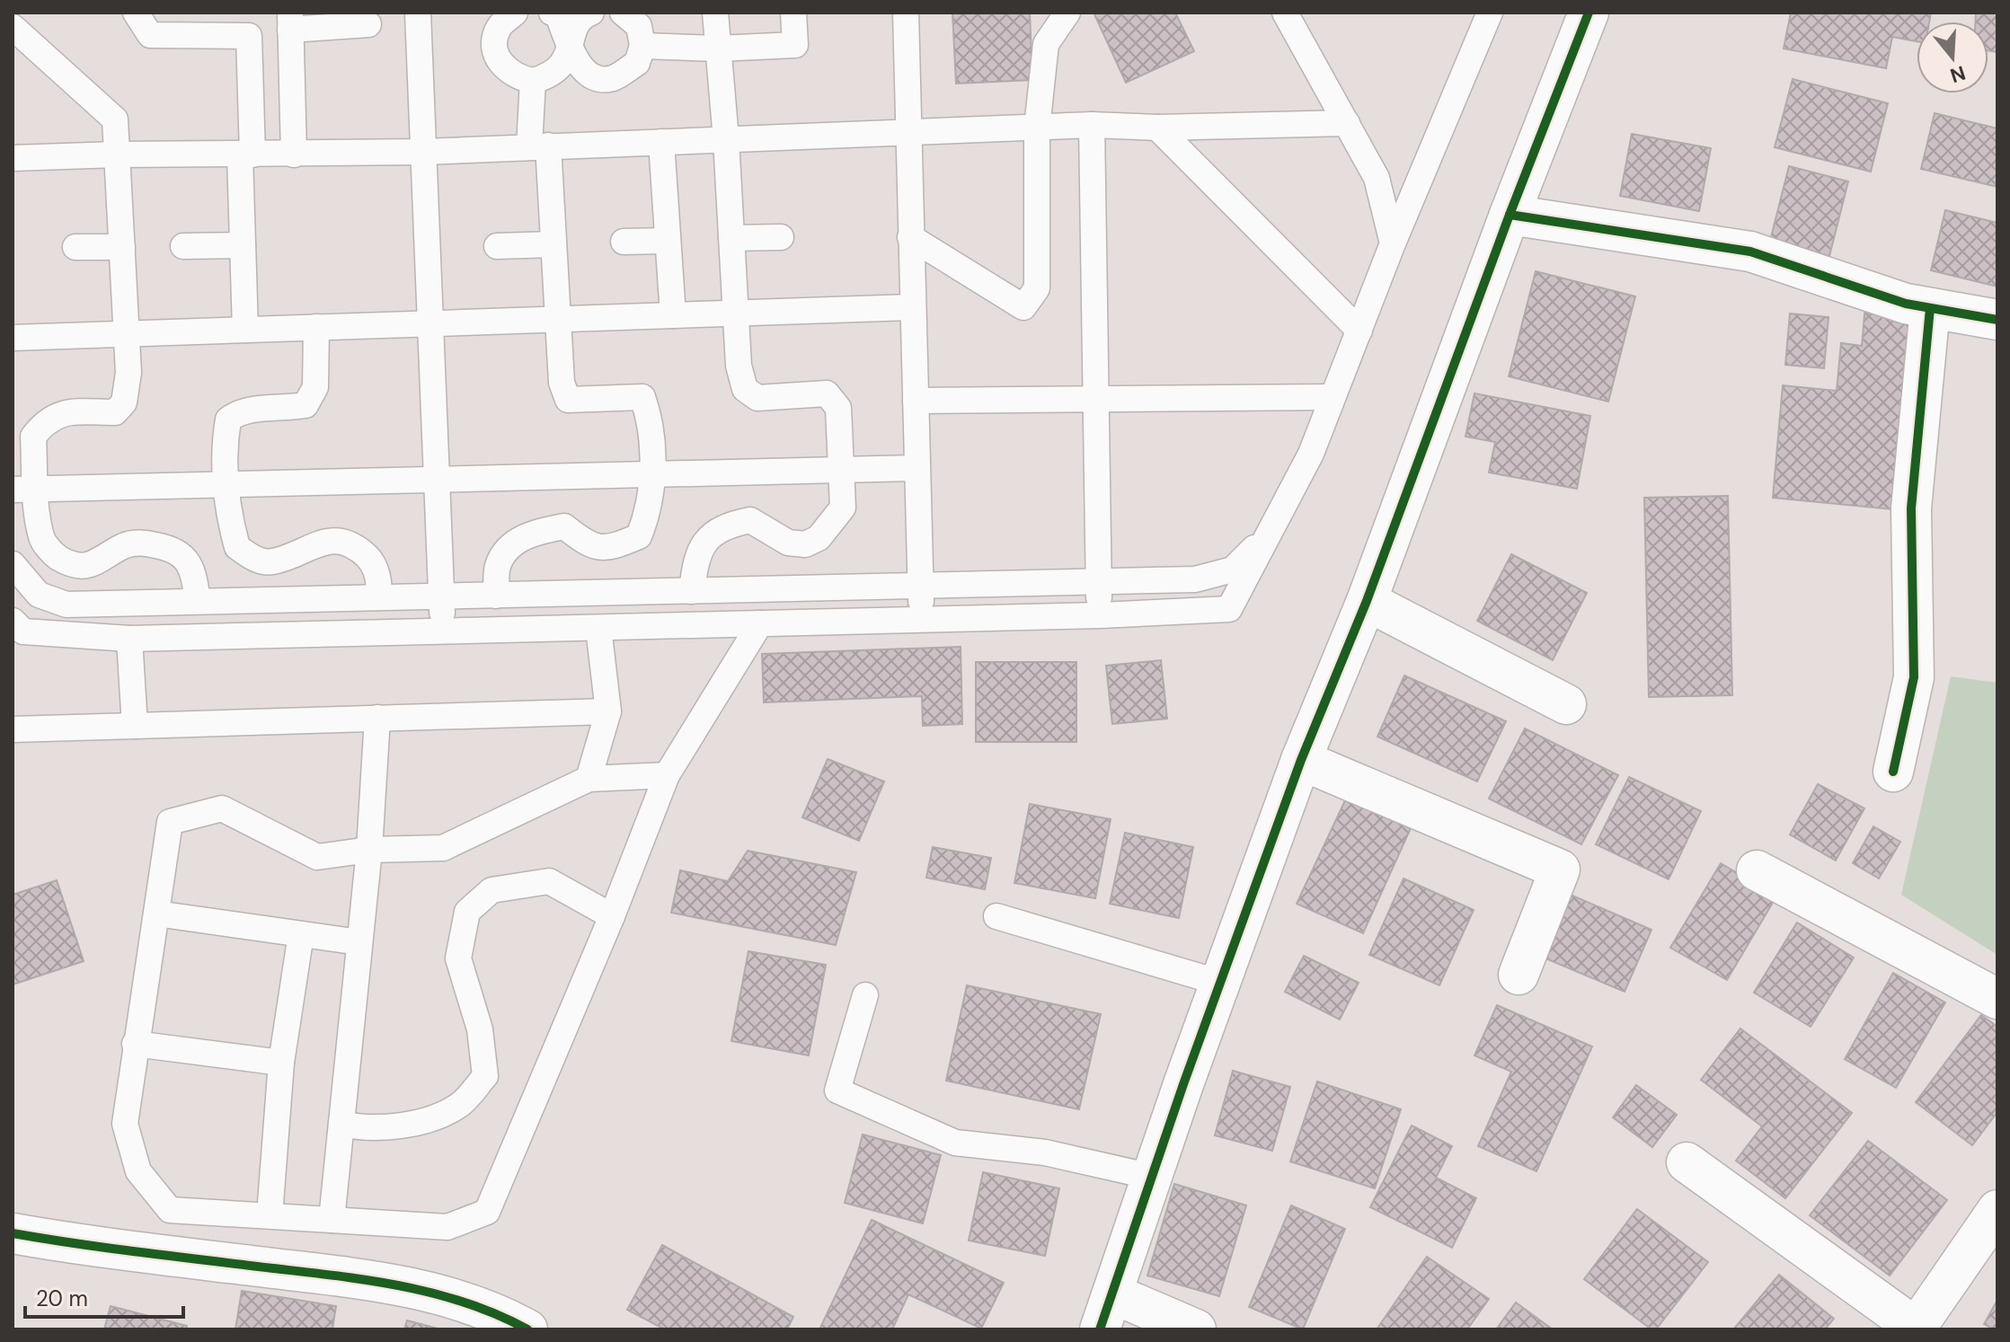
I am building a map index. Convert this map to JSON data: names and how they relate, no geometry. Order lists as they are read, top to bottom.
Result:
{
  "scale_bar": "20 m",
  "north": "bottom"
}
